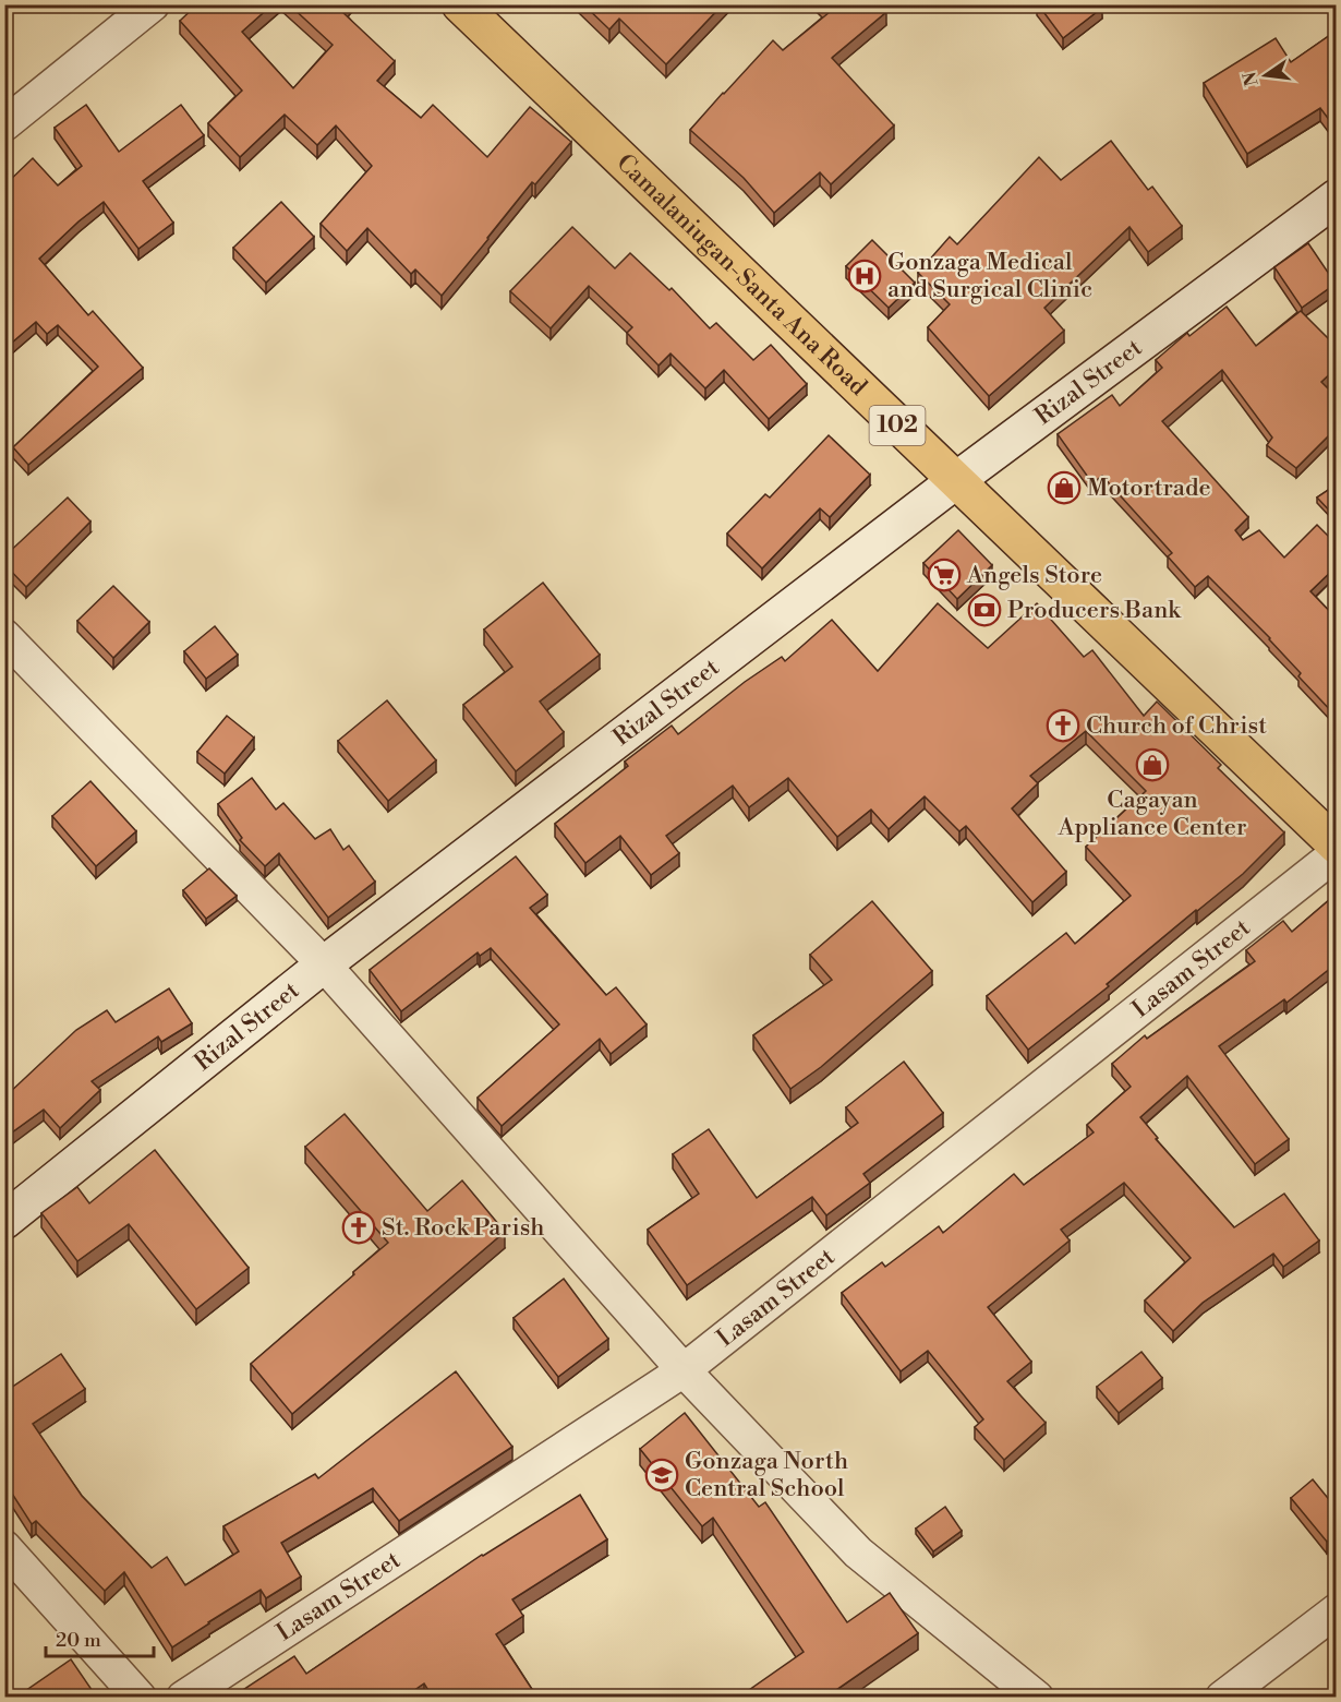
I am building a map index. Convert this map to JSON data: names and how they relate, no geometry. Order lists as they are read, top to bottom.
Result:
{
  "streets": {
    "main road": ["Camalaniugan-Santa Ana Road", "102"],
    "street": ["Rizal Street", "Lasam Street"]
  },
  "crossings": [
    ["Camalaniugan-Santa Ana Road", "Rizal Street"]
  ],
  "places": {
    "hospital": ["Gonzaga Medical and Surgical Clinic"],
    "shop": ["Motortrade", "Cagayan Appliance Center"],
    "supermarket": ["Angels Store"],
    "bank": ["Producers Bank"],
    "church": ["Church of Christ", "St. Rock Parish"],
    "school or university": ["Gonzaga North Central School"]
  },
  "scale_bar": "20 m",
  "north": "left"
}
